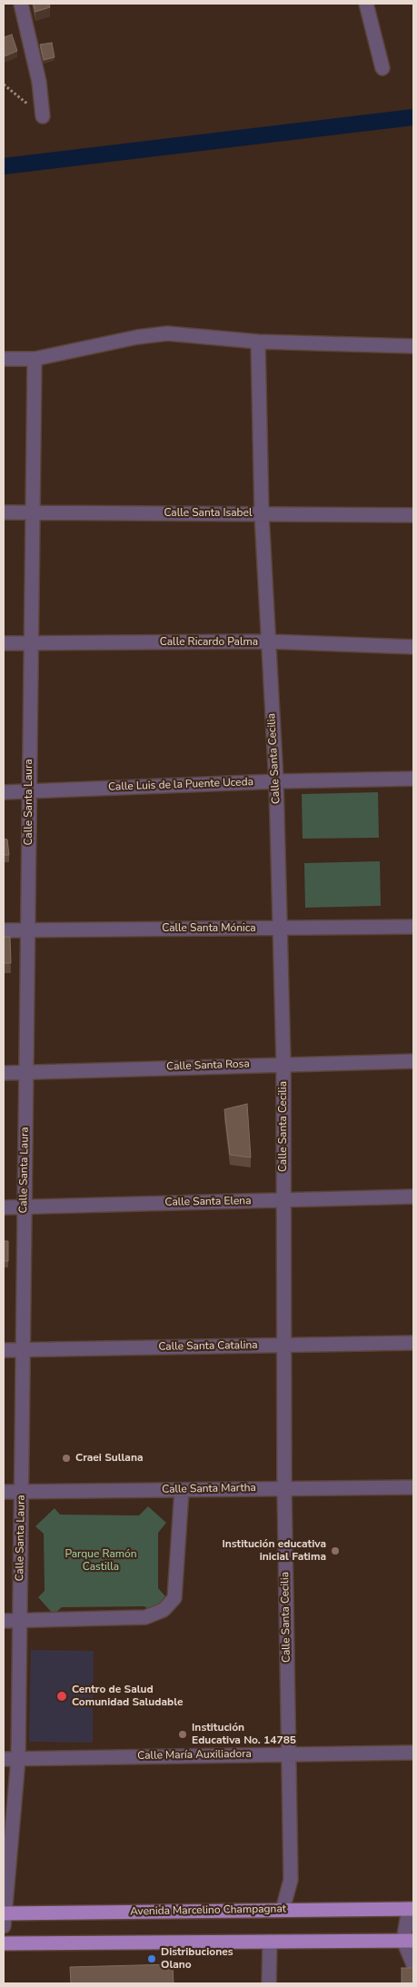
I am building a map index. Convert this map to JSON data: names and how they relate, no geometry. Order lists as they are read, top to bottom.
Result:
{
  "streets": {
    "main road": ["Avenida Marcelino Champagnat"],
    "street": [
      "Calle Santa Isabel",
      "Calle Ricardo Palma",
      "Calle Santa Cecilia",
      "Calle Luis de la Puente Uceda",
      "Calle Santa Laura",
      "Calle Santa Mónica",
      "Calle Santa Rosa",
      "Calle Santa Elena",
      "Calle Santa Catalina",
      "Calle Santa Martha",
      "Calle María Auxiliadora"
    ]
  },
  "crossings": [
    ["Calle Santa Isabel", "Calle Santa Cecilia"],
    ["Calle Santa Isabel", "Calle Santa Laura"],
    ["Calle Ricardo Palma", "Calle Santa Cecilia"],
    ["Calle Ricardo Palma", "Calle Santa Laura"],
    ["Calle Santa Cecilia", "Calle Luis de la Puente Uceda"],
    ["Calle Santa Cecilia", "Calle Santa Mónica"],
    ["Calle Santa Cecilia", "Calle Santa Rosa"],
    ["Calle Santa Cecilia", "Calle Santa Elena"],
    ["Calle Santa Cecilia", "Calle Santa Catalina"],
    ["Calle Santa Cecilia", "Calle Santa Martha"],
    ["Calle Santa Cecilia", "Calle María Auxiliadora"],
    ["Calle Santa Cecilia", "Avenida Marcelino Champagnat"],
    ["Calle Luis de la Puente Uceda", "Calle Santa Laura"],
    ["Calle Santa Laura", "Calle Santa Mónica"],
    ["Calle Santa Laura", "Calle Santa Rosa"],
    ["Calle Santa Laura", "Calle Santa Elena"],
    ["Calle Santa Laura", "Calle Santa Catalina"],
    ["Calle Santa Laura", "Calle Santa Martha"],
    ["Calle Santa Laura", "Calle María Auxiliadora"],
    ["Calle Santa Laura", "Avenida Marcelino Champagnat"]
  ],
  "parks": ["Parque Ramón Castilla"],
  "places": [
    "Craei Sullana",
    "Institución educativa inicial Fatima",
    "Centro de Salud Comunidad Saludable",
    "Institución Educativa No. 14785",
    "Distribuciones Olano"
  ]
}
